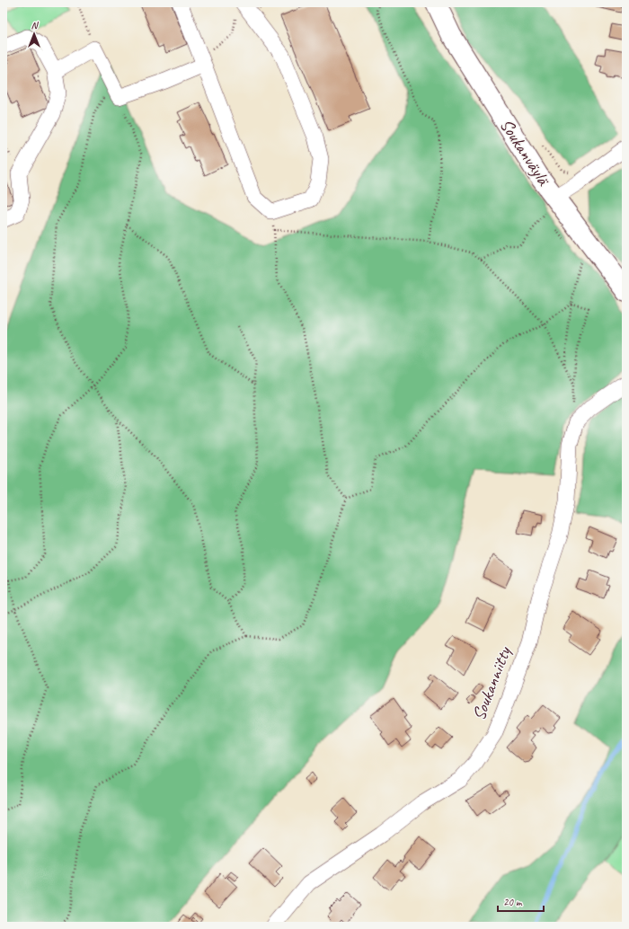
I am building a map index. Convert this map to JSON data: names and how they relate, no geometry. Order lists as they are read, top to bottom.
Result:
{
  "streets": {
    "main road": ["Soukanväylä"],
    "street": ["Soukanniitty"]
  },
  "scale_bar": "20 m",
  "north": "top"
}
